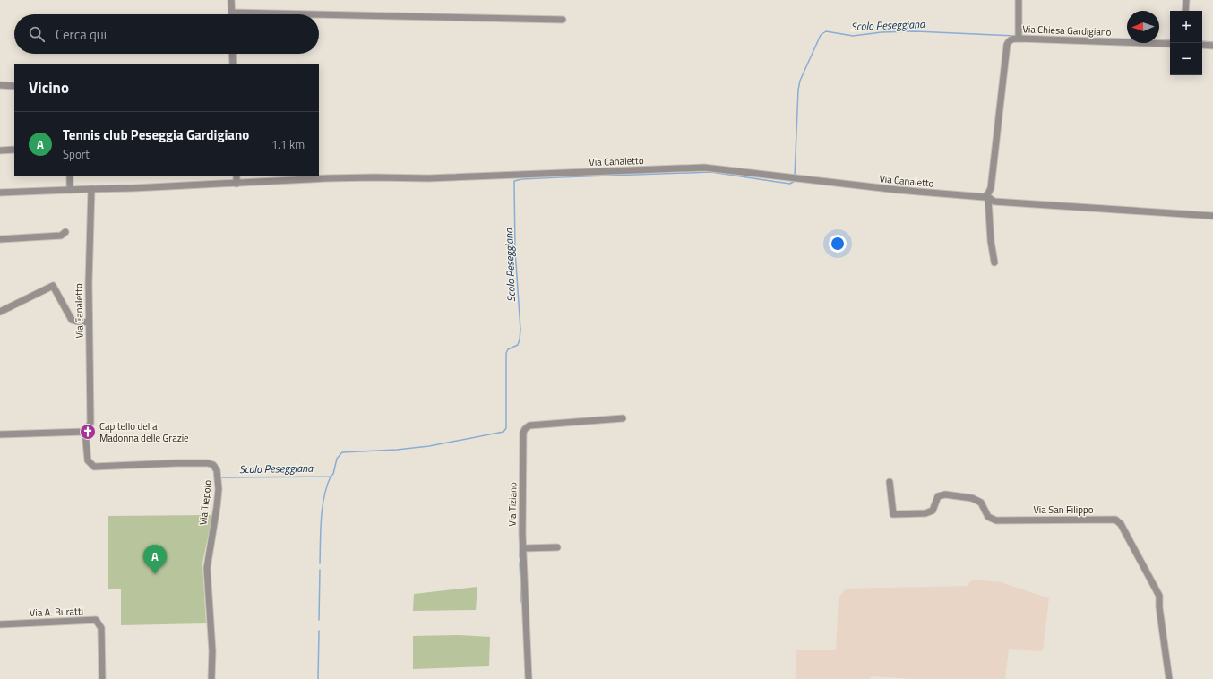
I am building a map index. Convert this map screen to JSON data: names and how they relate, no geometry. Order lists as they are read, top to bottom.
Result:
{
  "streets": {
    "street": [
      "Via Chiesa Gardigiano",
      "Via Canaletto",
      "Via Tiepolo",
      "Via Tiziano",
      "Via San Filippo",
      "Via A. Buratti"
    ]
  },
  "crossings": [
    ["Via Chiesa Gardigiano", "Via Canaletto"],
    ["Via Canaletto", "Via Tiepolo"]
  ],
  "water": ["Scolo Peseggiana"],
  "places": {
    "church": ["Capitello della Madonna delle Grazie"]
  },
  "north": "left",
  "page": {
    "map_buttons": ["+", "−"],
    "search": "Cerca qui",
    "heading": "Vicino",
    "list": [
      {
        "mark": "A",
        "name": "Tennis club Peseggia Gardigiano",
        "note": "Sport",
        "value": "1.1 km"
      }
    ],
    "pins": "A"
  }
}
